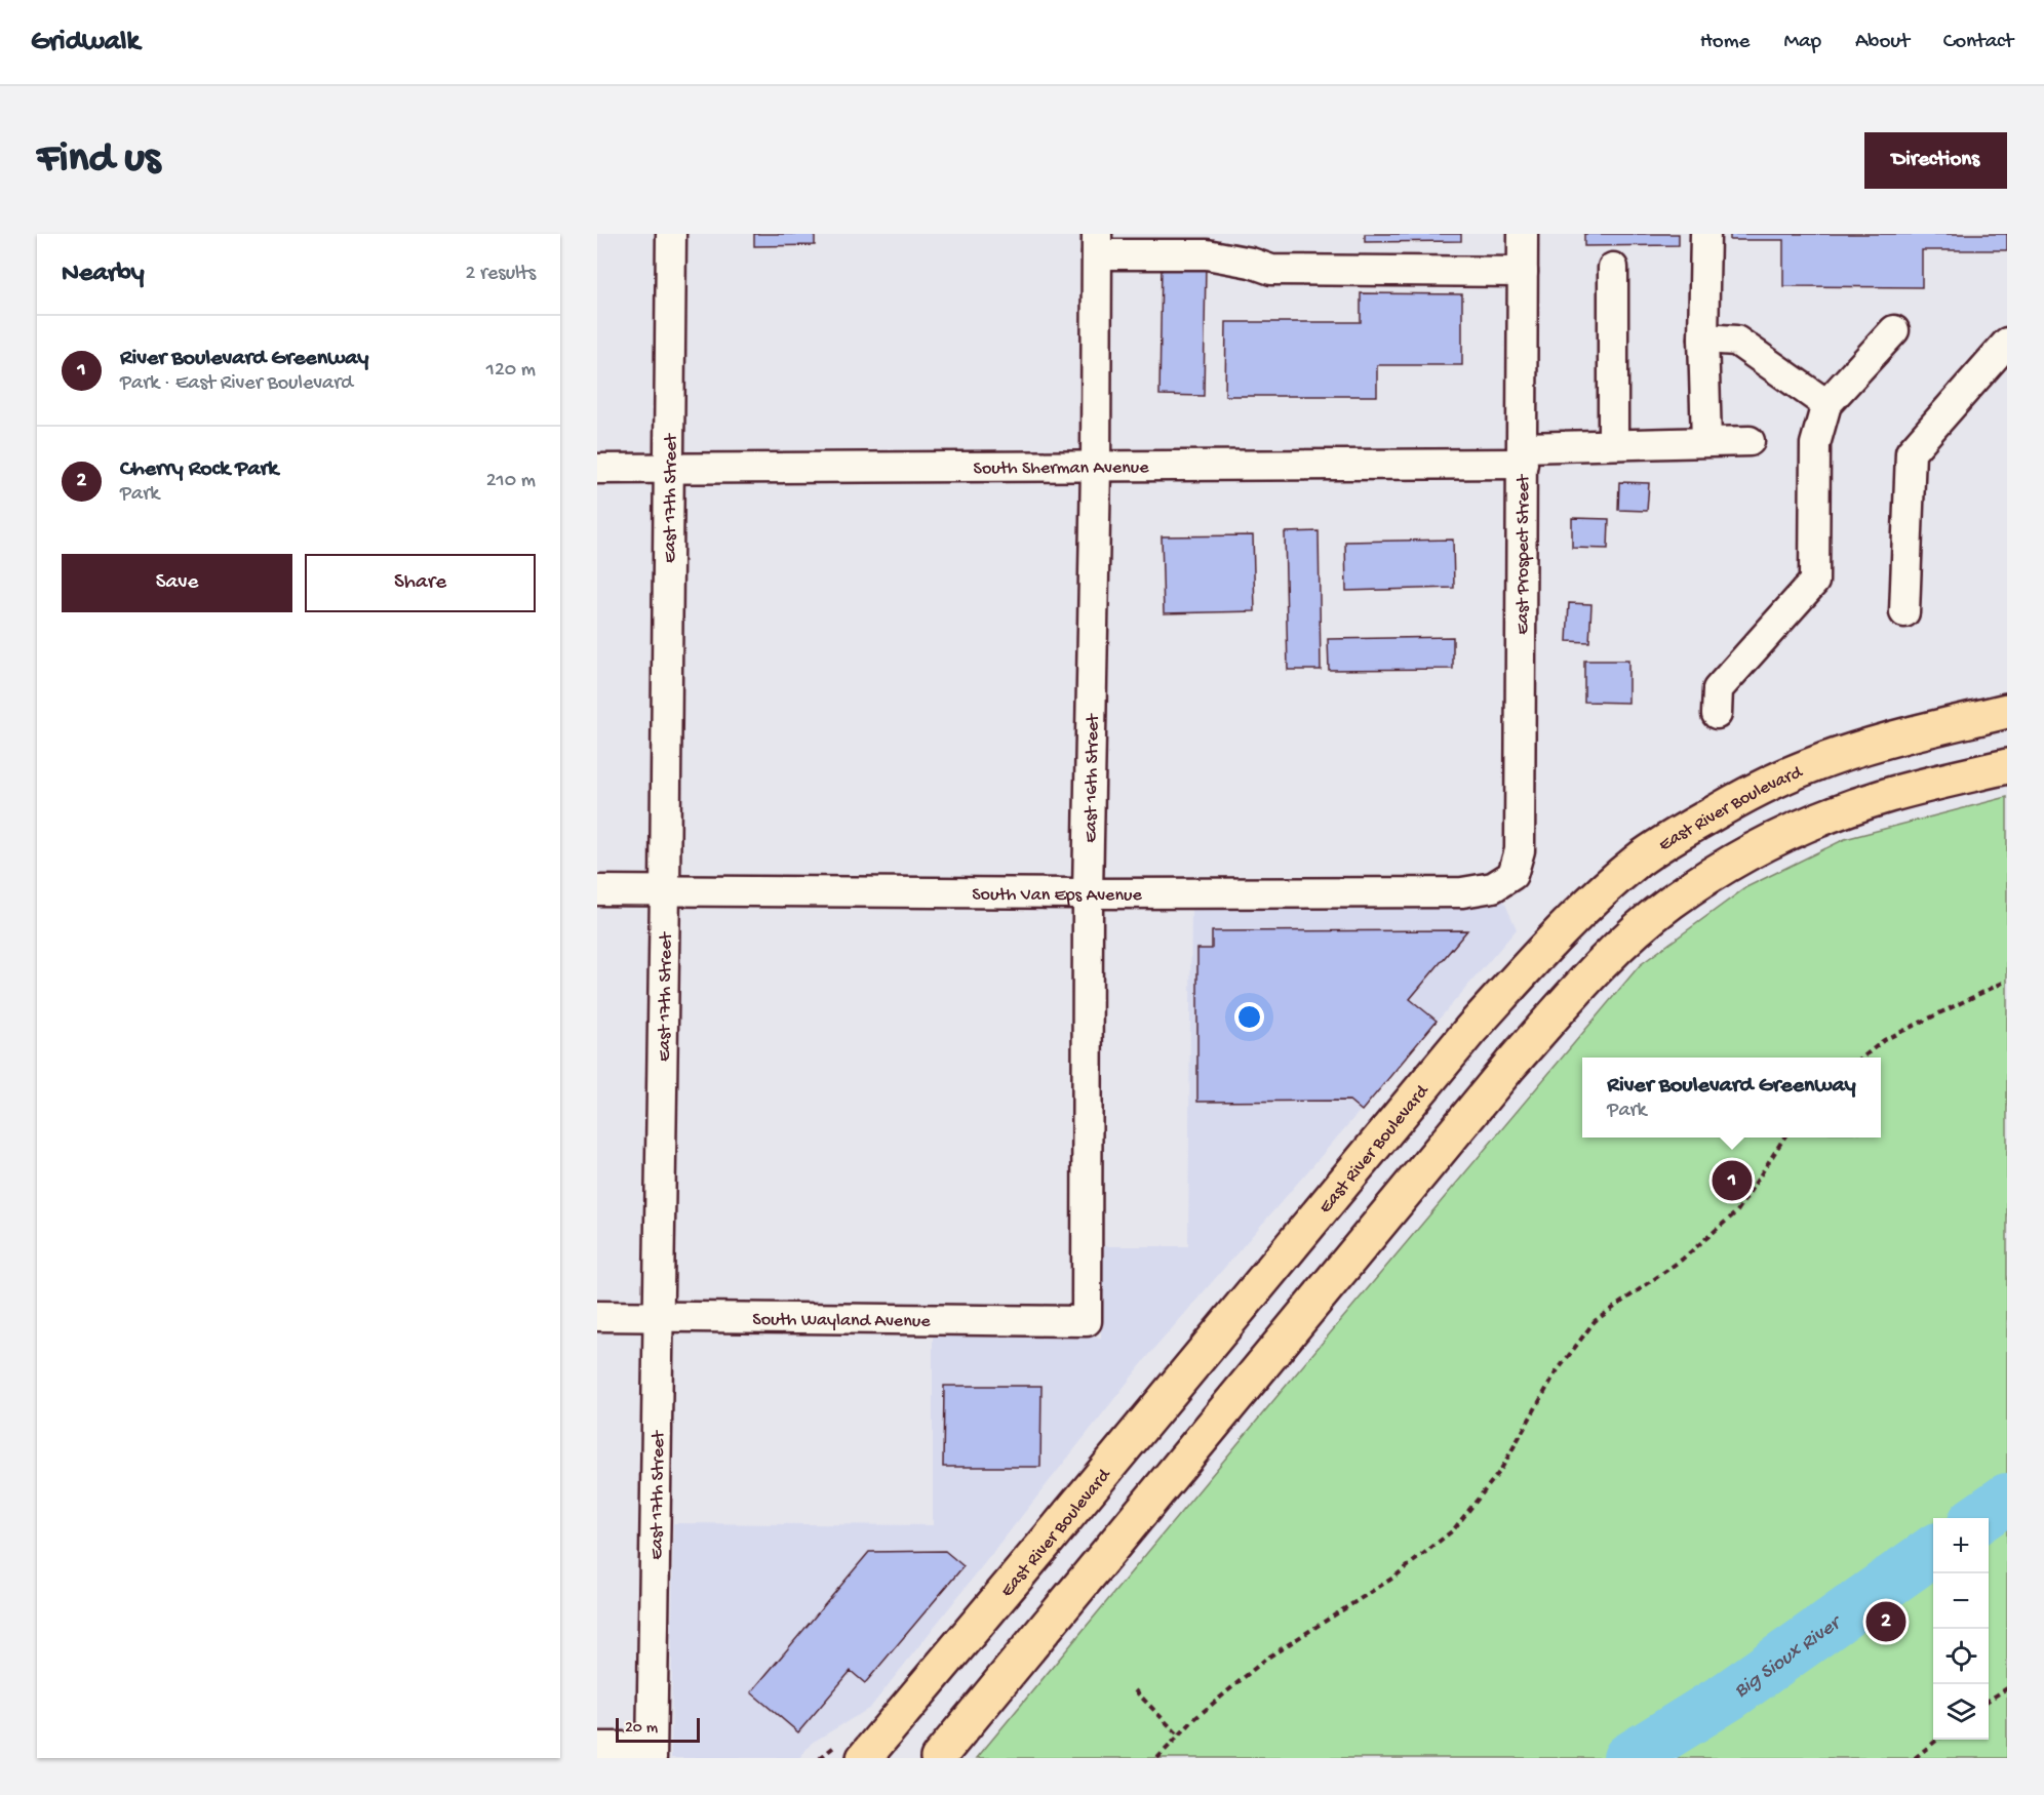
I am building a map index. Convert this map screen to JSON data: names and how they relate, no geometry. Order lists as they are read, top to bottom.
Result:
{
  "streets": {
    "main road": ["East River Boulevard"],
    "street": [
      "South Sherman Avenue",
      "East 17th Street",
      "East Prospect Street",
      "East 16th Street",
      "South Van Eps Avenue",
      "South Wayland Avenue"
    ]
  },
  "crossings": [
    ["South Sherman Avenue", "East 17th Street"],
    ["South Sherman Avenue", "East Prospect Street"],
    ["South Sherman Avenue", "East 16th Street"],
    ["East 17th Street", "South Van Eps Avenue"],
    ["East 17th Street", "South Wayland Avenue"],
    ["East Prospect Street", "South Van Eps Avenue"],
    ["East 16th Street", "South Van Eps Avenue"],
    ["East 16th Street", "South Wayland Avenue"]
  ],
  "water": ["Big Sioux River"],
  "scale_bar": "20 m",
  "page": {
    "header": "Gridwalk",
    "nav": [
      "Home",
      "Map",
      "About",
      "Contact"
    ],
    "buttons": [
      "Directions",
      ["Save", "Share"]
    ],
    "title": "Find us",
    "heading": ["Nearby", "2 results"],
    "list": [
      {
        "mark": "1",
        "name": "River Boulevard Greenway",
        "note": "Park · East River Boulevard",
        "value": "120 m"
      },
      {
        "mark": "2",
        "name": "Cherry Rock Park",
        "note": "Park",
        "value": "210 m"
      }
    ],
    "popup": ["River Boulevard Greenway", "Park"],
    "pins": ["1", "2"],
    "map_buttons": ["+", "−"],
    "scale": "20 m"
  }
}
